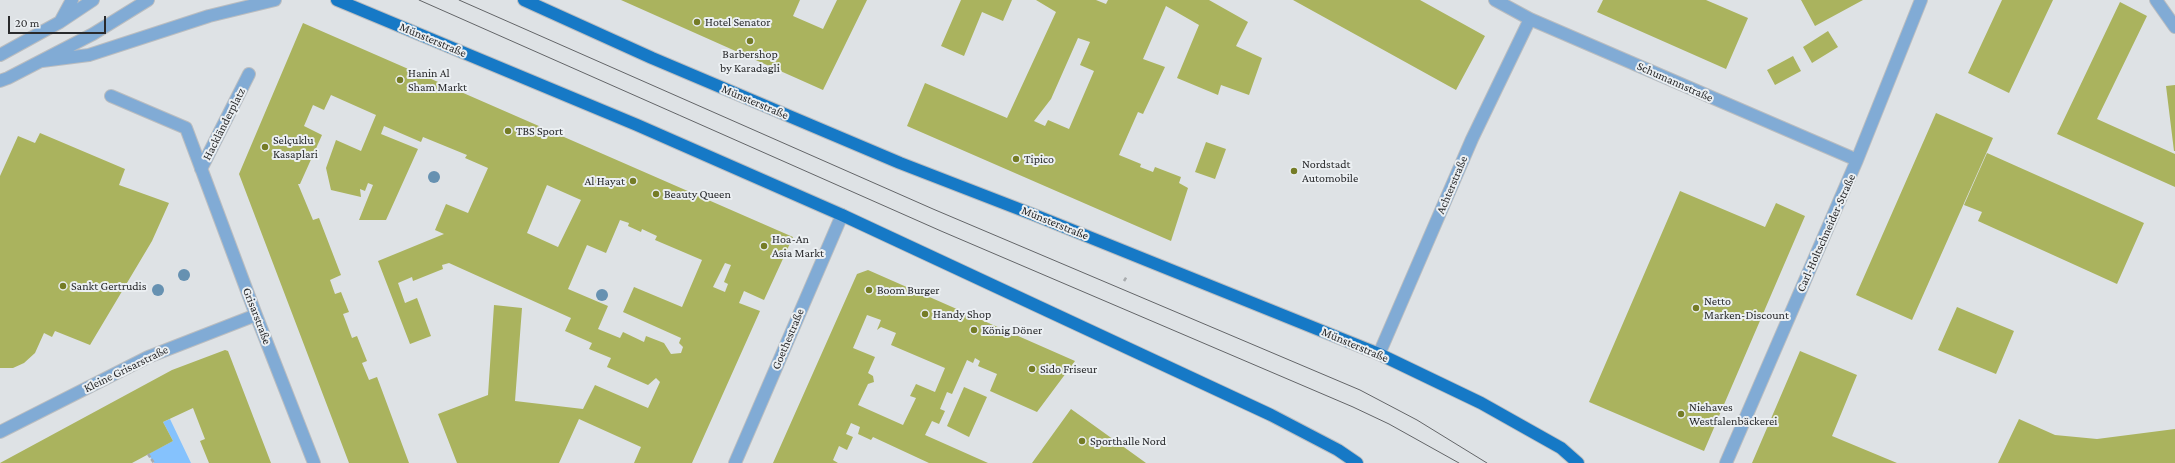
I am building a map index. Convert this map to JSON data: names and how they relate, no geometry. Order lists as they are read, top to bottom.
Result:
{
  "streets": {
    "main road": ["Münsterstraße"],
    "street": [
      "Schumannstraße",
      "Hackländerplatz",
      "Achterstraße",
      "Carl-Holtschneider-Straße",
      "Grisarstraße",
      "Goethestraße",
      "Kleine Grisarstraße"
    ]
  },
  "crossings": [
    ["Münsterstraße", "Achterstraße"],
    ["Münsterstraße", "Goethestraße"],
    ["Schumannstraße", "Achterstraße"],
    ["Schumannstraße", "Carl-Holtschneider-Straße"],
    ["Hackländerplatz", "Grisarstraße"],
    ["Grisarstraße", "Kleine Grisarstraße"]
  ],
  "places": [
    "Hotel Senator",
    "Barbershop by Karadagli",
    "Hanin Al Sham Markt",
    "TBS Sport",
    "Selçuklu Kasaplari",
    "Tipico",
    "Nordstadt Automobile",
    "Al Hayat",
    "Beauty Queen",
    "Hoa-An Asia Markt",
    "Sankt Gertrudis",
    "Boom Burger",
    "Netto Marken-Discount",
    "Handy Shop",
    "König Döner",
    "Sido Friseur",
    "Niehaves Westfalenbäckerei",
    "Sporthalle Nord"
  ],
  "scale_bar": "20 m"
}
